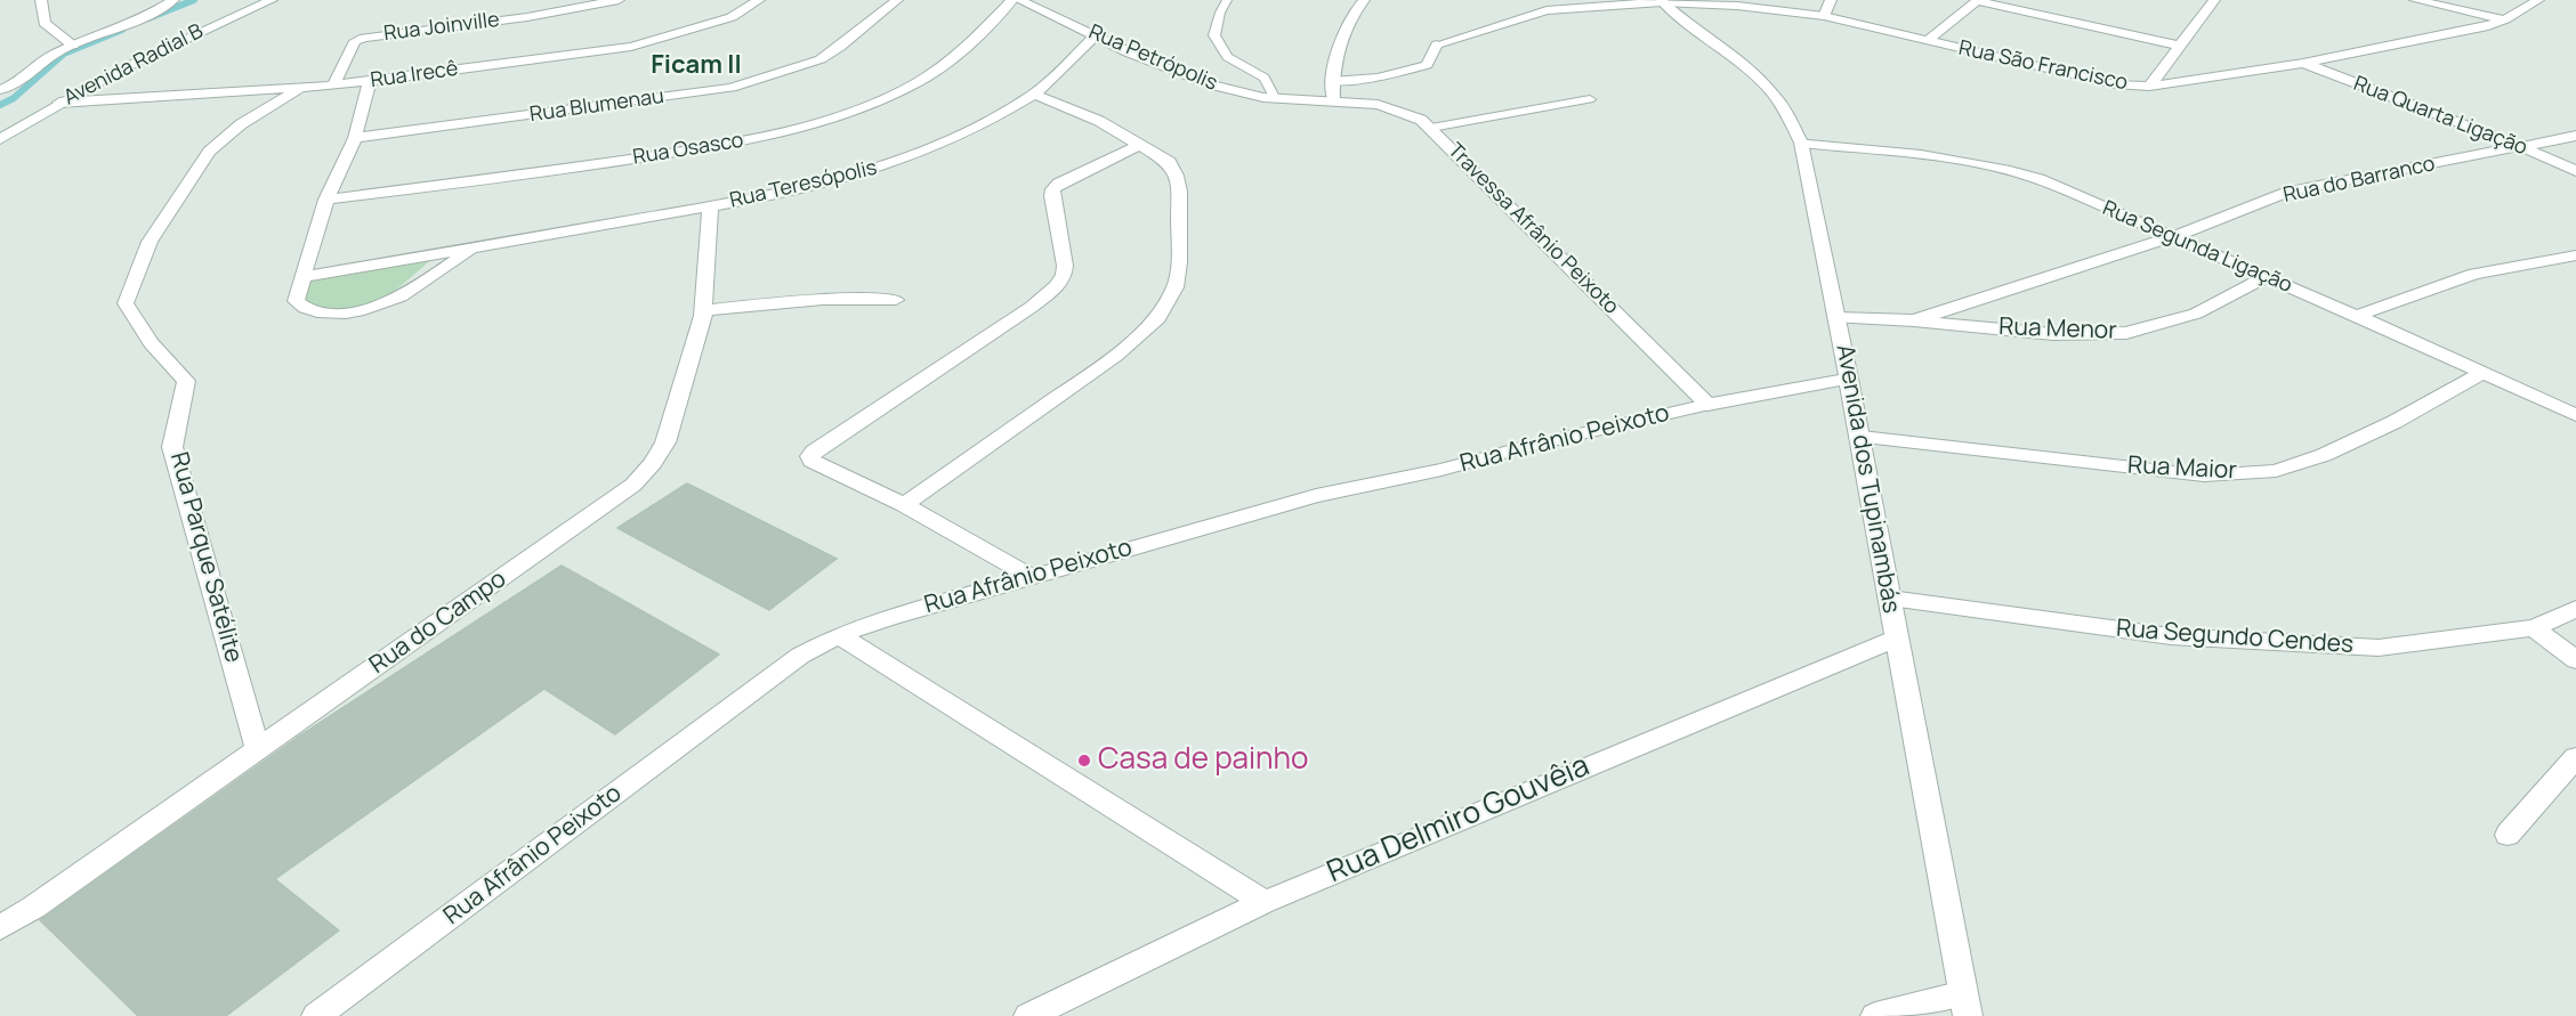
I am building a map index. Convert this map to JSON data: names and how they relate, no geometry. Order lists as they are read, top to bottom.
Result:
{
  "streets": {
    "street": [
      "Rua Joinville",
      "Rua Petrópolis",
      "Avenida Radial B",
      "Rua São Francisco",
      "Rua Irecê",
      "Rua Blumenau",
      "Rua Quarta Ligação",
      "Rua Osasco",
      "Rua do Barranco",
      "Rua Teresópolis",
      "Travessa Afrânio Peixoto",
      "Rua Segunda Ligação",
      "Rua Menor",
      "Rua Afrânio Peixoto",
      "Rua Maior",
      "Avenida dos Tupinambás",
      "Rua Parque Satélite",
      "Rua do Campo",
      "Rua Segundo Cendes",
      "Rua Delmiro Gouvêia"
    ]
  },
  "crossings": [
    ["Rua Joinville", "Rua Irecê"],
    ["Rua Petrópolis", "Rua Teresópolis"],
    ["Rua Petrópolis", "Travessa Afrânio Peixoto"],
    ["Avenida Radial B", "Rua Irecê"],
    ["Rua São Francisco", "Rua Quarta Ligação"],
    ["Rua São Francisco", "Avenida dos Tupinambás"],
    ["Rua Irecê", "Rua Teresópolis"],
    ["Rua Irecê", "Rua Parque Satélite"],
    ["Rua Blumenau", "Rua Teresópolis"],
    ["Rua Quarta Ligação", "Rua do Barranco"],
    ["Rua Osasco", "Rua Teresópolis"],
    ["Rua do Barranco", "Rua Segunda Ligação"],
    ["Rua do Barranco", "Rua Menor"],
    ["Rua Teresópolis", "Rua do Campo"],
    ["Travessa Afrânio Peixoto", "Rua Afrânio Peixoto"],
    ["Rua Segunda Ligação", "Rua Menor"],
    ["Rua Segunda Ligação", "Rua Maior"],
    ["Rua Segunda Ligação", "Avenida dos Tupinambás"],
    ["Rua Menor", "Avenida dos Tupinambás"],
    ["Rua Afrânio Peixoto", "Avenida dos Tupinambás"],
    ["Rua Maior", "Avenida dos Tupinambás"],
    ["Avenida dos Tupinambás", "Rua Segundo Cendes"],
    ["Avenida dos Tupinambás", "Rua Delmiro Gouvêia"],
    ["Rua Parque Satélite", "Rua do Campo"]
  ],
  "districts": ["Ficam II"],
  "places": ["Casa de painho"]
}
